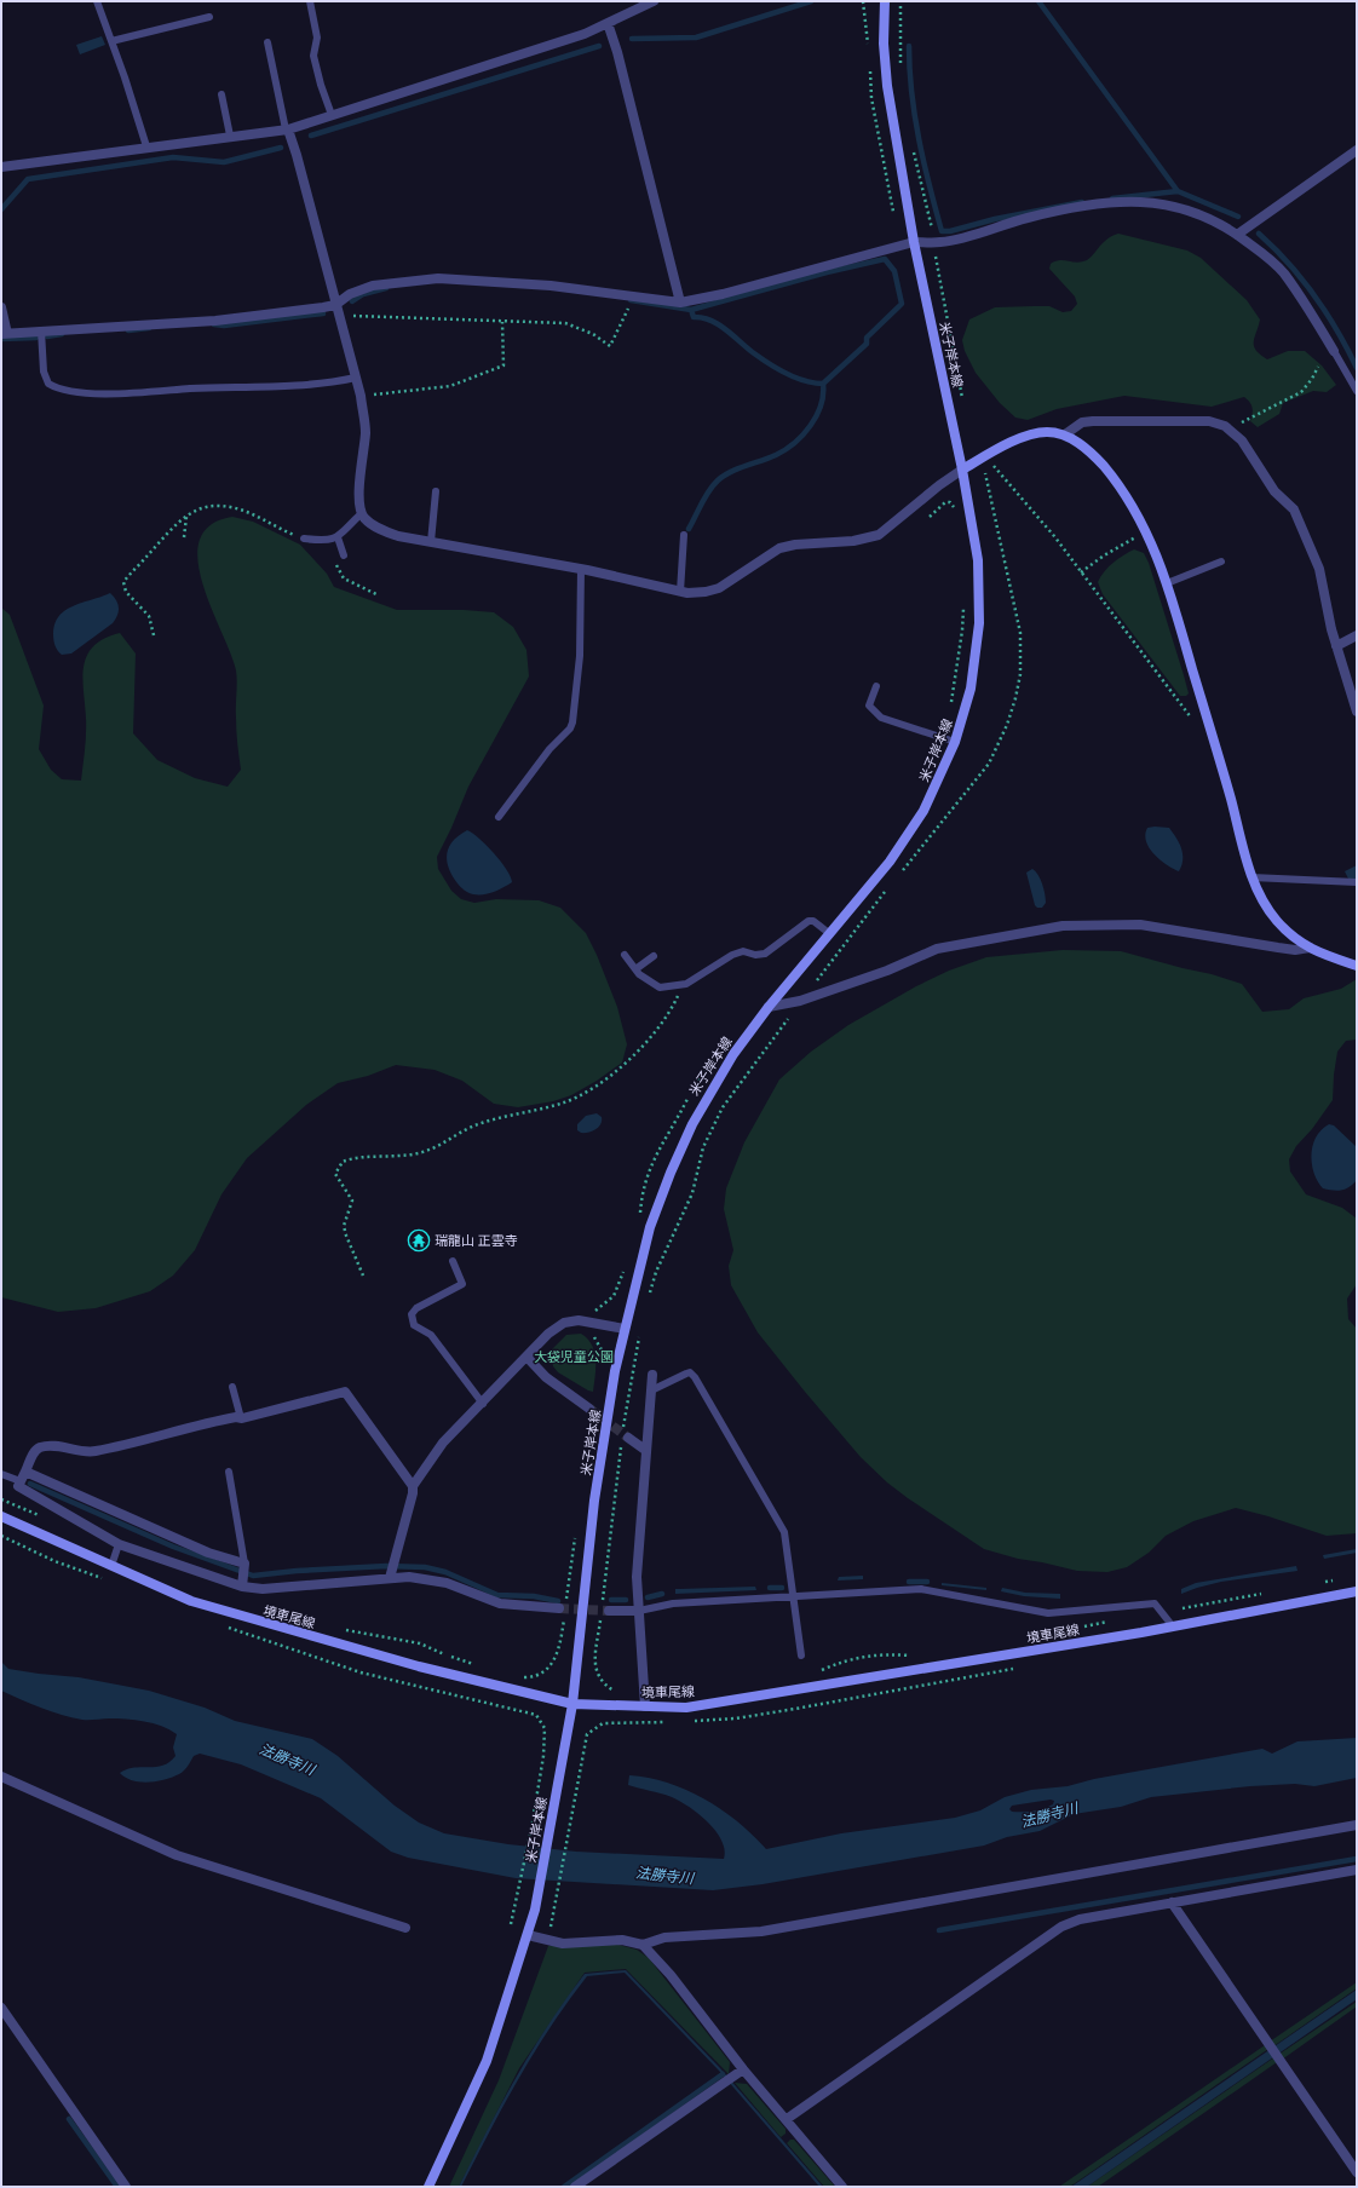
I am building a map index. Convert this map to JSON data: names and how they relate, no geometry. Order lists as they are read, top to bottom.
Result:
{
  "streets": {
    "main road": ["米子岸本線", "境車尾線"]
  },
  "crossings": [
    ["米子岸本線", "境車尾線"]
  ],
  "water": ["法勝寺川"],
  "parks": ["大袋児童公園"],
  "places": {
    "temple": ["瑞龍山 正雲寺"]
  }
}
